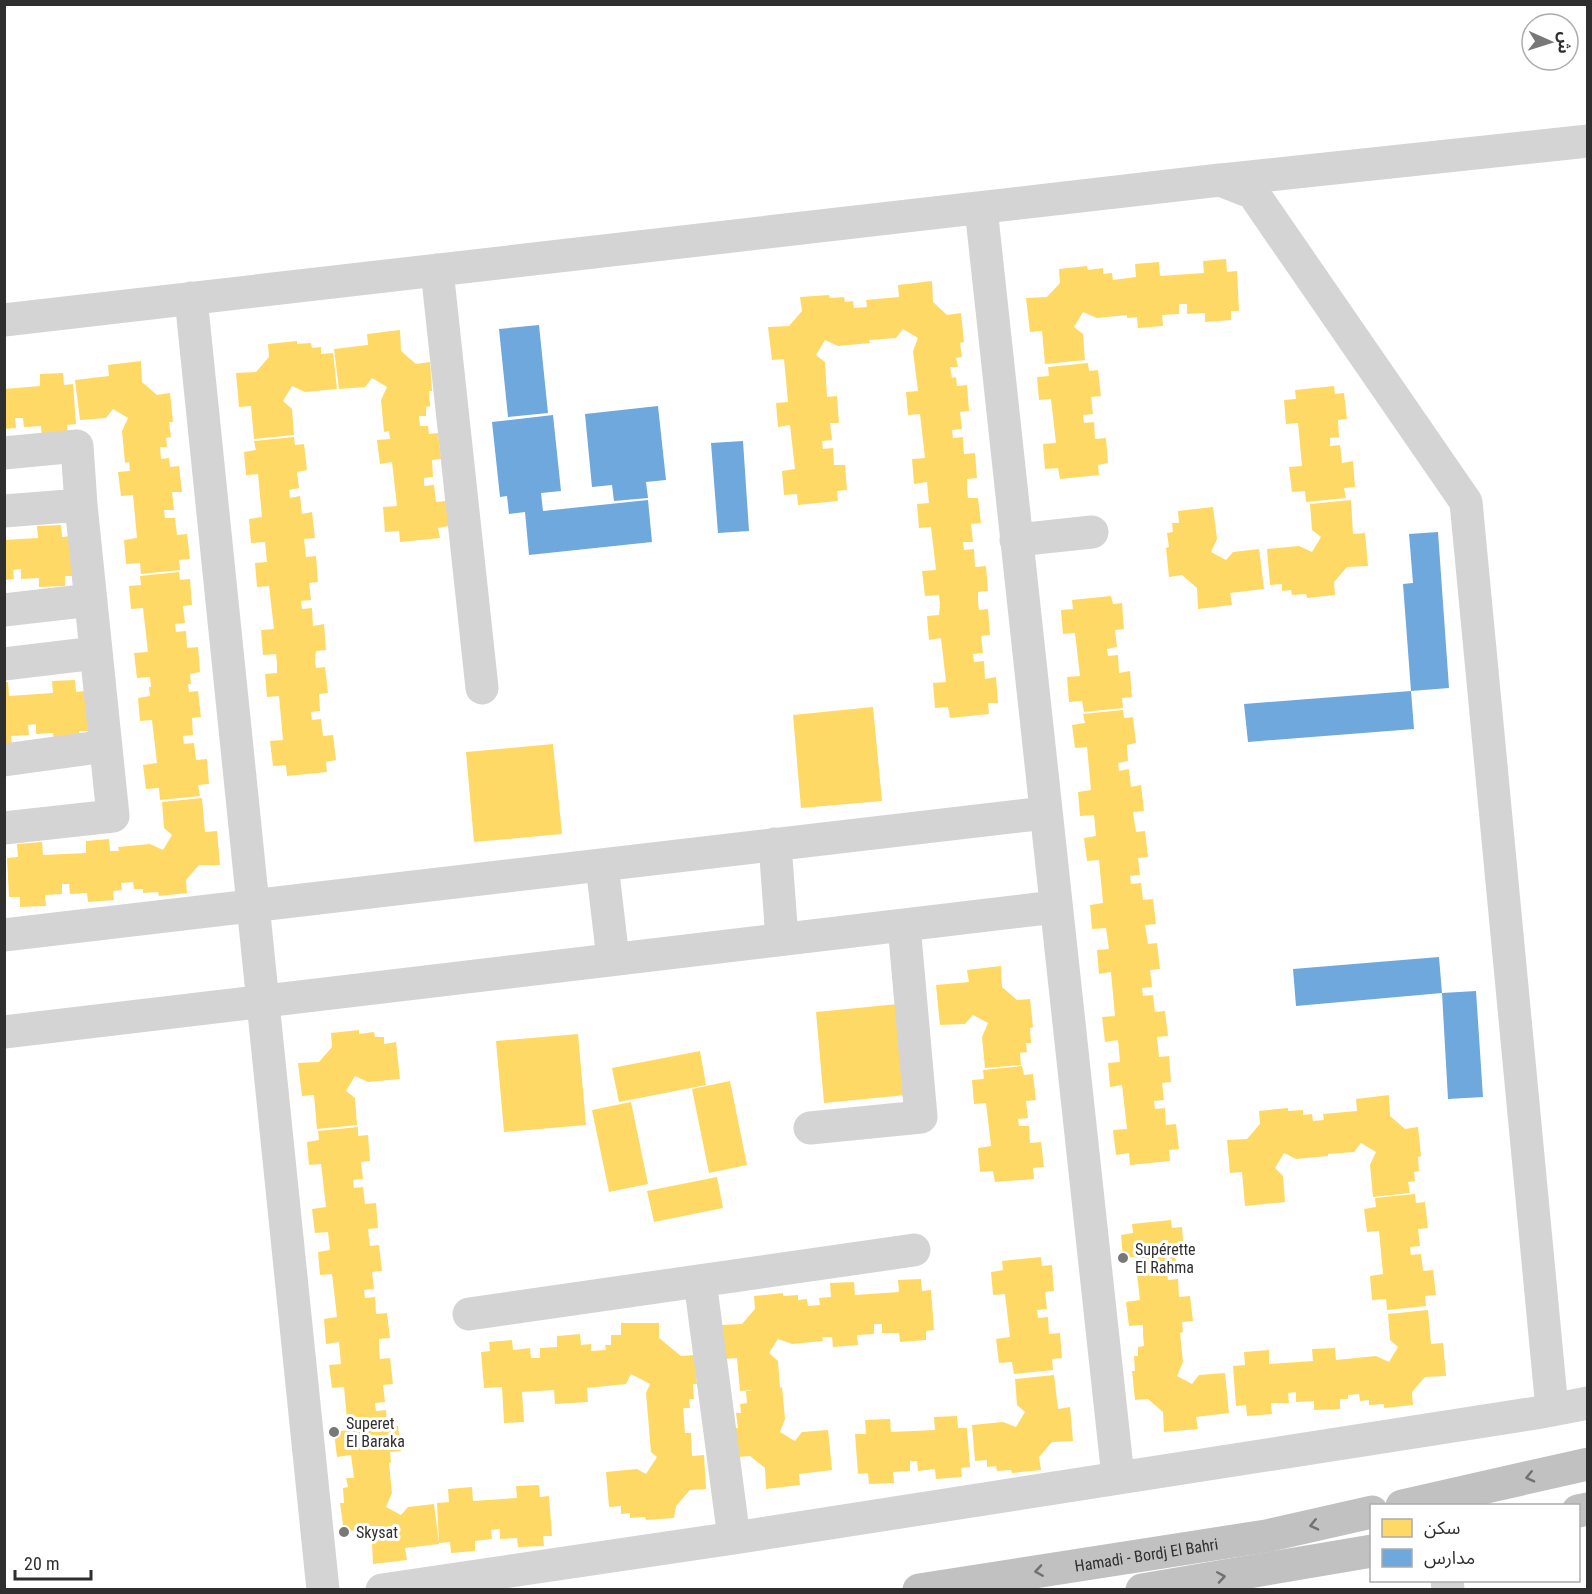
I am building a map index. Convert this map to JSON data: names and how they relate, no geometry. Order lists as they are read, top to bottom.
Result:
{
  "streets": {
    "highway": ["Hamadi - Bordj El Bahri"]
  },
  "places": ["Supérette El Rahma", "Superet El Baraka", "Skysat"],
  "legend": ["سكن", "مدارس"],
  "scale_bar": "20 m",
  "north": "right"
}
